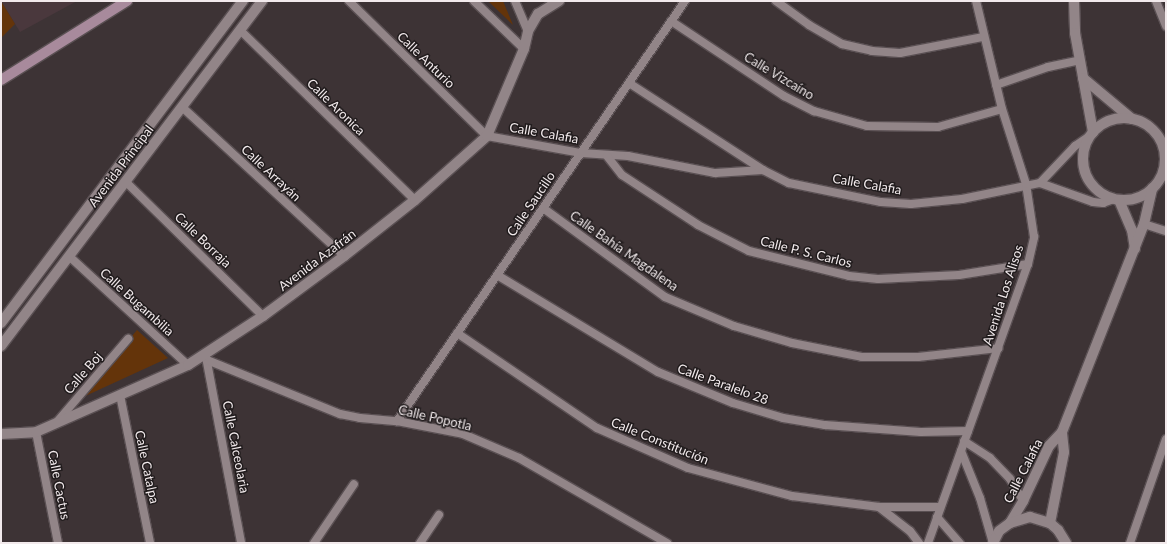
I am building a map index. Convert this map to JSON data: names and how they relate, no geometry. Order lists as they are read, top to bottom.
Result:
{
  "streets": {
    "street": [
      "Calle Anturio",
      "Calle Vizcaíno",
      "Calle Aronica",
      "Calle Calafia",
      "Avenida Principal",
      "Calle Arrayán",
      "Calle Saucillo",
      "Calle Borraja",
      "Calle Bahía Magdalena",
      "Calle P. S. Carlos",
      "Avenida Azafrán",
      "Avenida Los Alisos",
      "Calle Bugambilia",
      "Calle Boj",
      "Calle Paralelo 28",
      "Calle Popotla",
      "Calle Constitución",
      "Calle Calceolaria",
      "Calle Catalpa",
      "Calle Cactus"
    ]
  },
  "crossings": [
    ["Calle Anturio", "Calle Calafia"],
    ["Calle Anturio", "Avenida Azafrán"],
    ["Calle Vizcaíno", "Calle Saucillo"],
    ["Calle Vizcaíno", "Avenida Los Alisos"],
    ["Calle Aronica", "Avenida Principal"],
    ["Calle Aronica", "Avenida Azafrán"],
    ["Calle Calafia", "Calle Saucillo"],
    ["Calle Calafia", "Calle P. S. Carlos"],
    ["Calle Calafia", "Avenida Azafrán"],
    ["Calle Calafia", "Avenida Los Alisos"],
    ["Avenida Principal", "Calle Arrayán"],
    ["Avenida Principal", "Calle Borraja"],
    ["Avenida Principal", "Calle Bugambilia"],
    ["Calle Arrayán", "Avenida Azafrán"],
    ["Calle Saucillo", "Calle Bahía Magdalena"],
    ["Calle Saucillo", "Calle Paralelo 28"],
    ["Calle Saucillo", "Calle Popotla"],
    ["Calle Saucillo", "Calle Constitución"],
    ["Calle Borraja", "Avenida Azafrán"],
    ["Calle Bahía Magdalena", "Avenida Los Alisos"],
    ["Calle P. S. Carlos", "Avenida Los Alisos"],
    ["Avenida Azafrán", "Calle Bugambilia"],
    ["Avenida Azafrán", "Calle Boj"],
    ["Avenida Azafrán", "Calle Popotla"],
    ["Avenida Azafrán", "Calle Calceolaria"],
    ["Avenida Azafrán", "Calle Catalpa"],
    ["Avenida Azafrán", "Calle Cactus"],
    ["Avenida Los Alisos", "Calle Paralelo 28"],
    ["Avenida Los Alisos", "Calle Constitución"],
    ["Calle Popotla", "Calle Calceolaria"]
  ]
}
